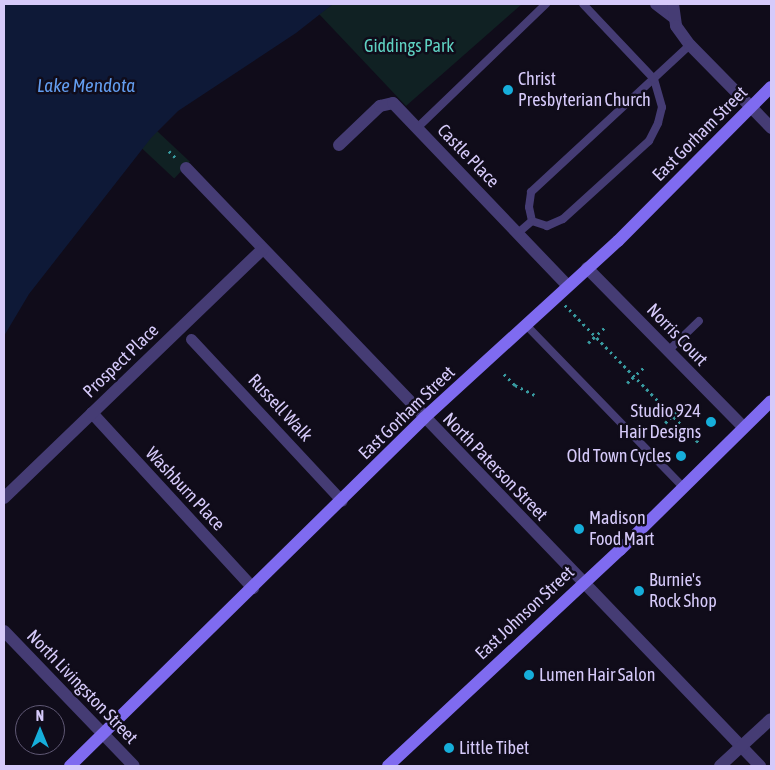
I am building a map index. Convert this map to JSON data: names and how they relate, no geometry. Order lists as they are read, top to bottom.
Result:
{
  "streets": {
    "main road": ["East Gorham Street", "East Johnson Street"],
    "street": [
      "Castle Place",
      "Norris Court",
      "Prospect Place",
      "Russell Walk",
      "North Paterson Street",
      "Washburn Place",
      "North Livingston Street"
    ]
  },
  "crossings": [
    ["East Gorham Street", "Castle Place"],
    ["East Gorham Street", "Norris Court"],
    ["East Gorham Street", "Russell Walk"],
    ["East Gorham Street", "North Paterson Street"],
    ["East Gorham Street", "Washburn Place"],
    ["East Gorham Street", "North Livingston Street"],
    ["Norris Court", "East Johnson Street"],
    ["Prospect Place", "Russell Walk"],
    ["Prospect Place", "North Paterson Street"],
    ["Prospect Place", "Washburn Place"],
    ["North Paterson Street", "East Johnson Street"]
  ],
  "water": ["Lake Mendota"],
  "parks": ["Giddings Park"],
  "places": [
    "Christ Presbyterian Church",
    "Studio 924 Hair Designs",
    "Old Town Cycles",
    "Madison Food Mart",
    "Burnie's Rock Shop",
    "Lumen Hair Salon",
    "Little Tibet"
  ],
  "north": "top"
}
